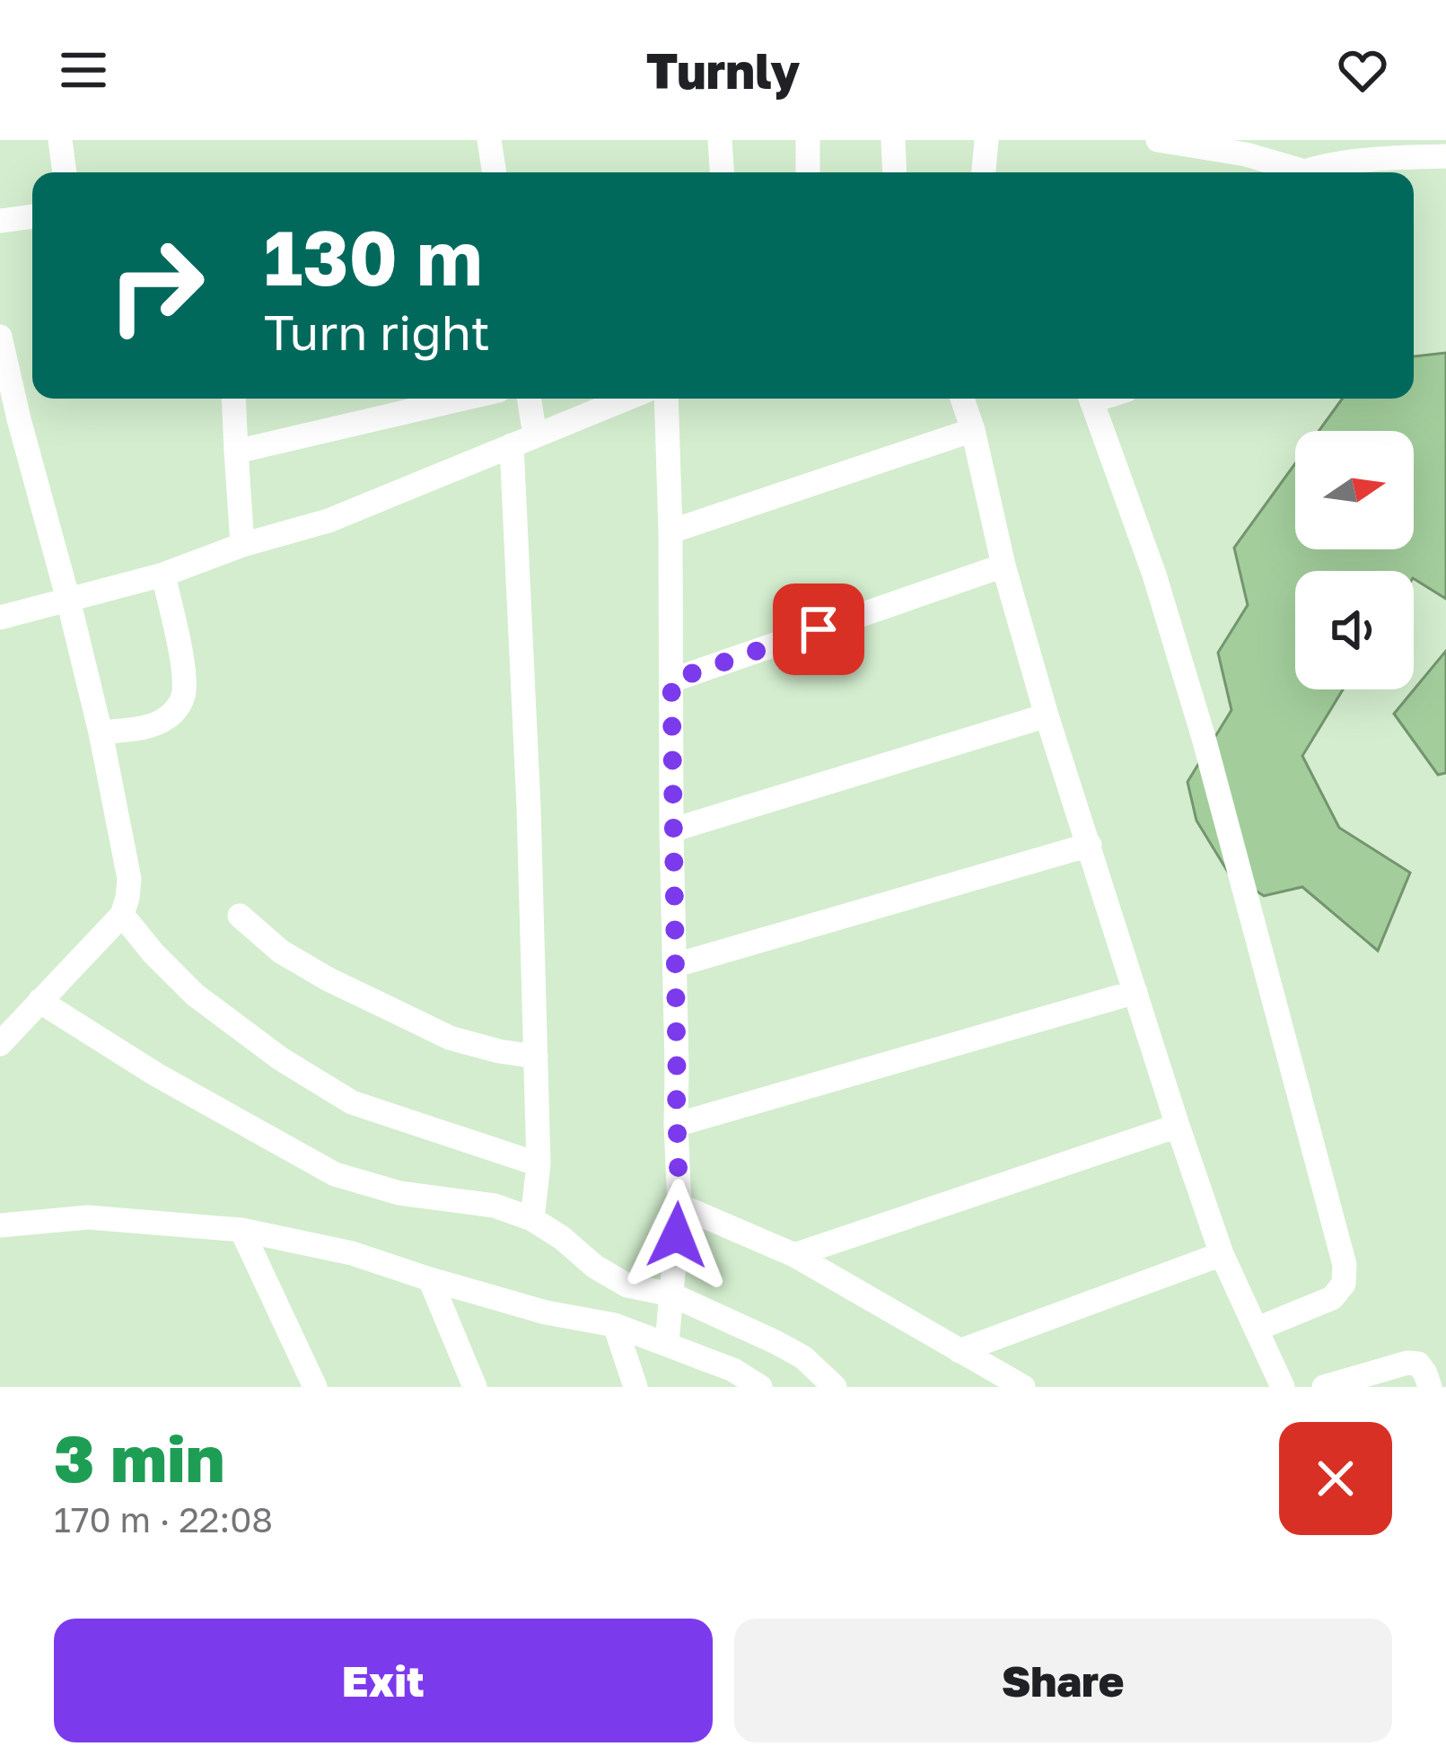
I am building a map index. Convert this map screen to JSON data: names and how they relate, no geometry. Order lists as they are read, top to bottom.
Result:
{
  "north": "right",
  "page": {
    "header": "Turnly",
    "turn": ["130 m", "Turn right"],
    "heading": ["3 min", "170 m · 22:08"],
    "buttons": ["Exit", "Share"]
  }
}
